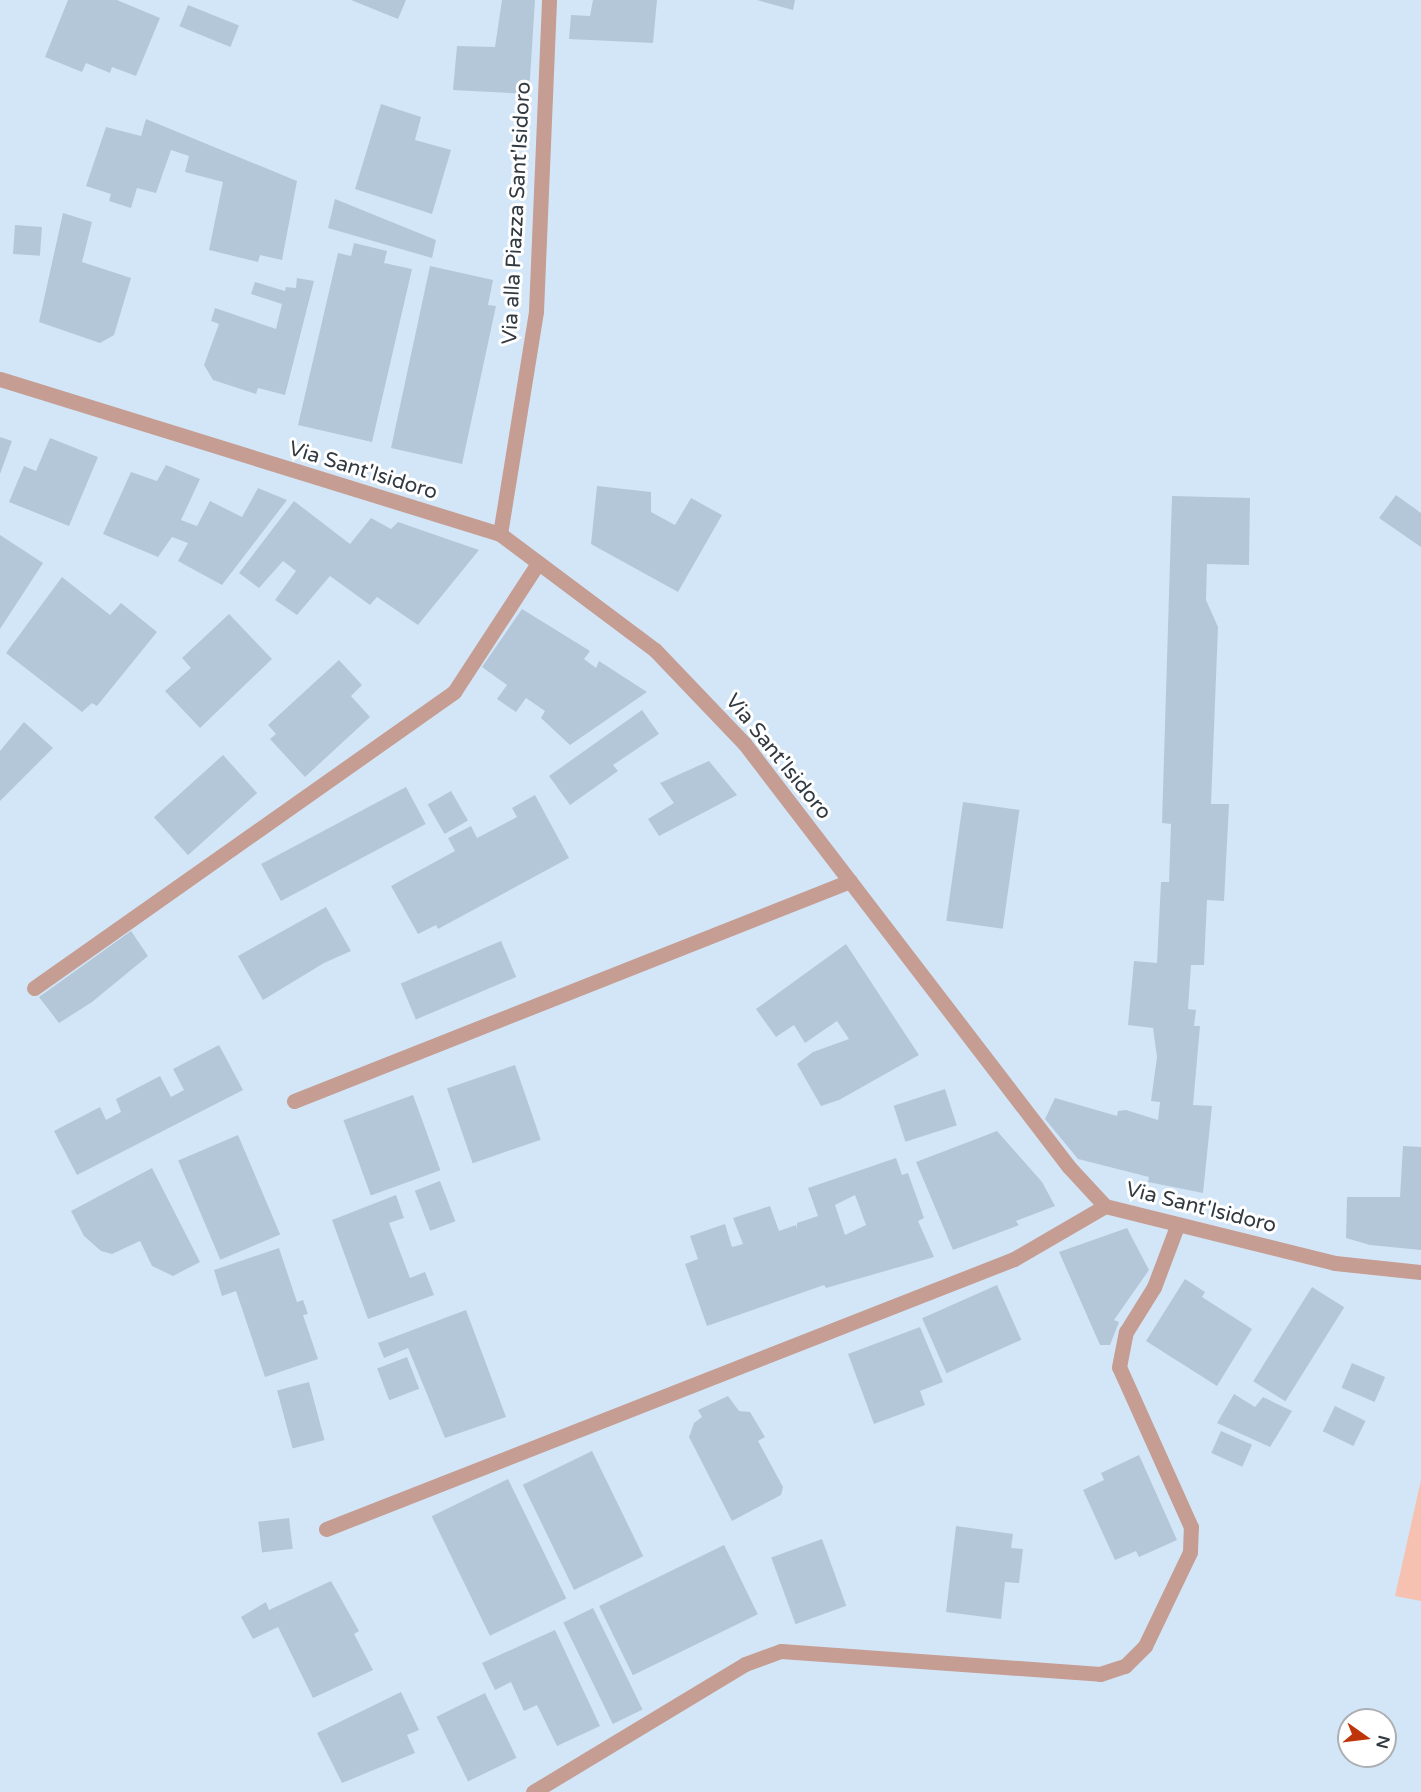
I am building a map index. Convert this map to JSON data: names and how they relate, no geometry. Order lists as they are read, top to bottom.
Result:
{
  "streets": {
    "street": ["Via alla Piazza Sant'Isidoro", "Via Sant'Isidoro"]
  },
  "crossings": [
    ["Via alla Piazza Sant'Isidoro", "Via Sant'Isidoro"]
  ],
  "north": "right"
}
